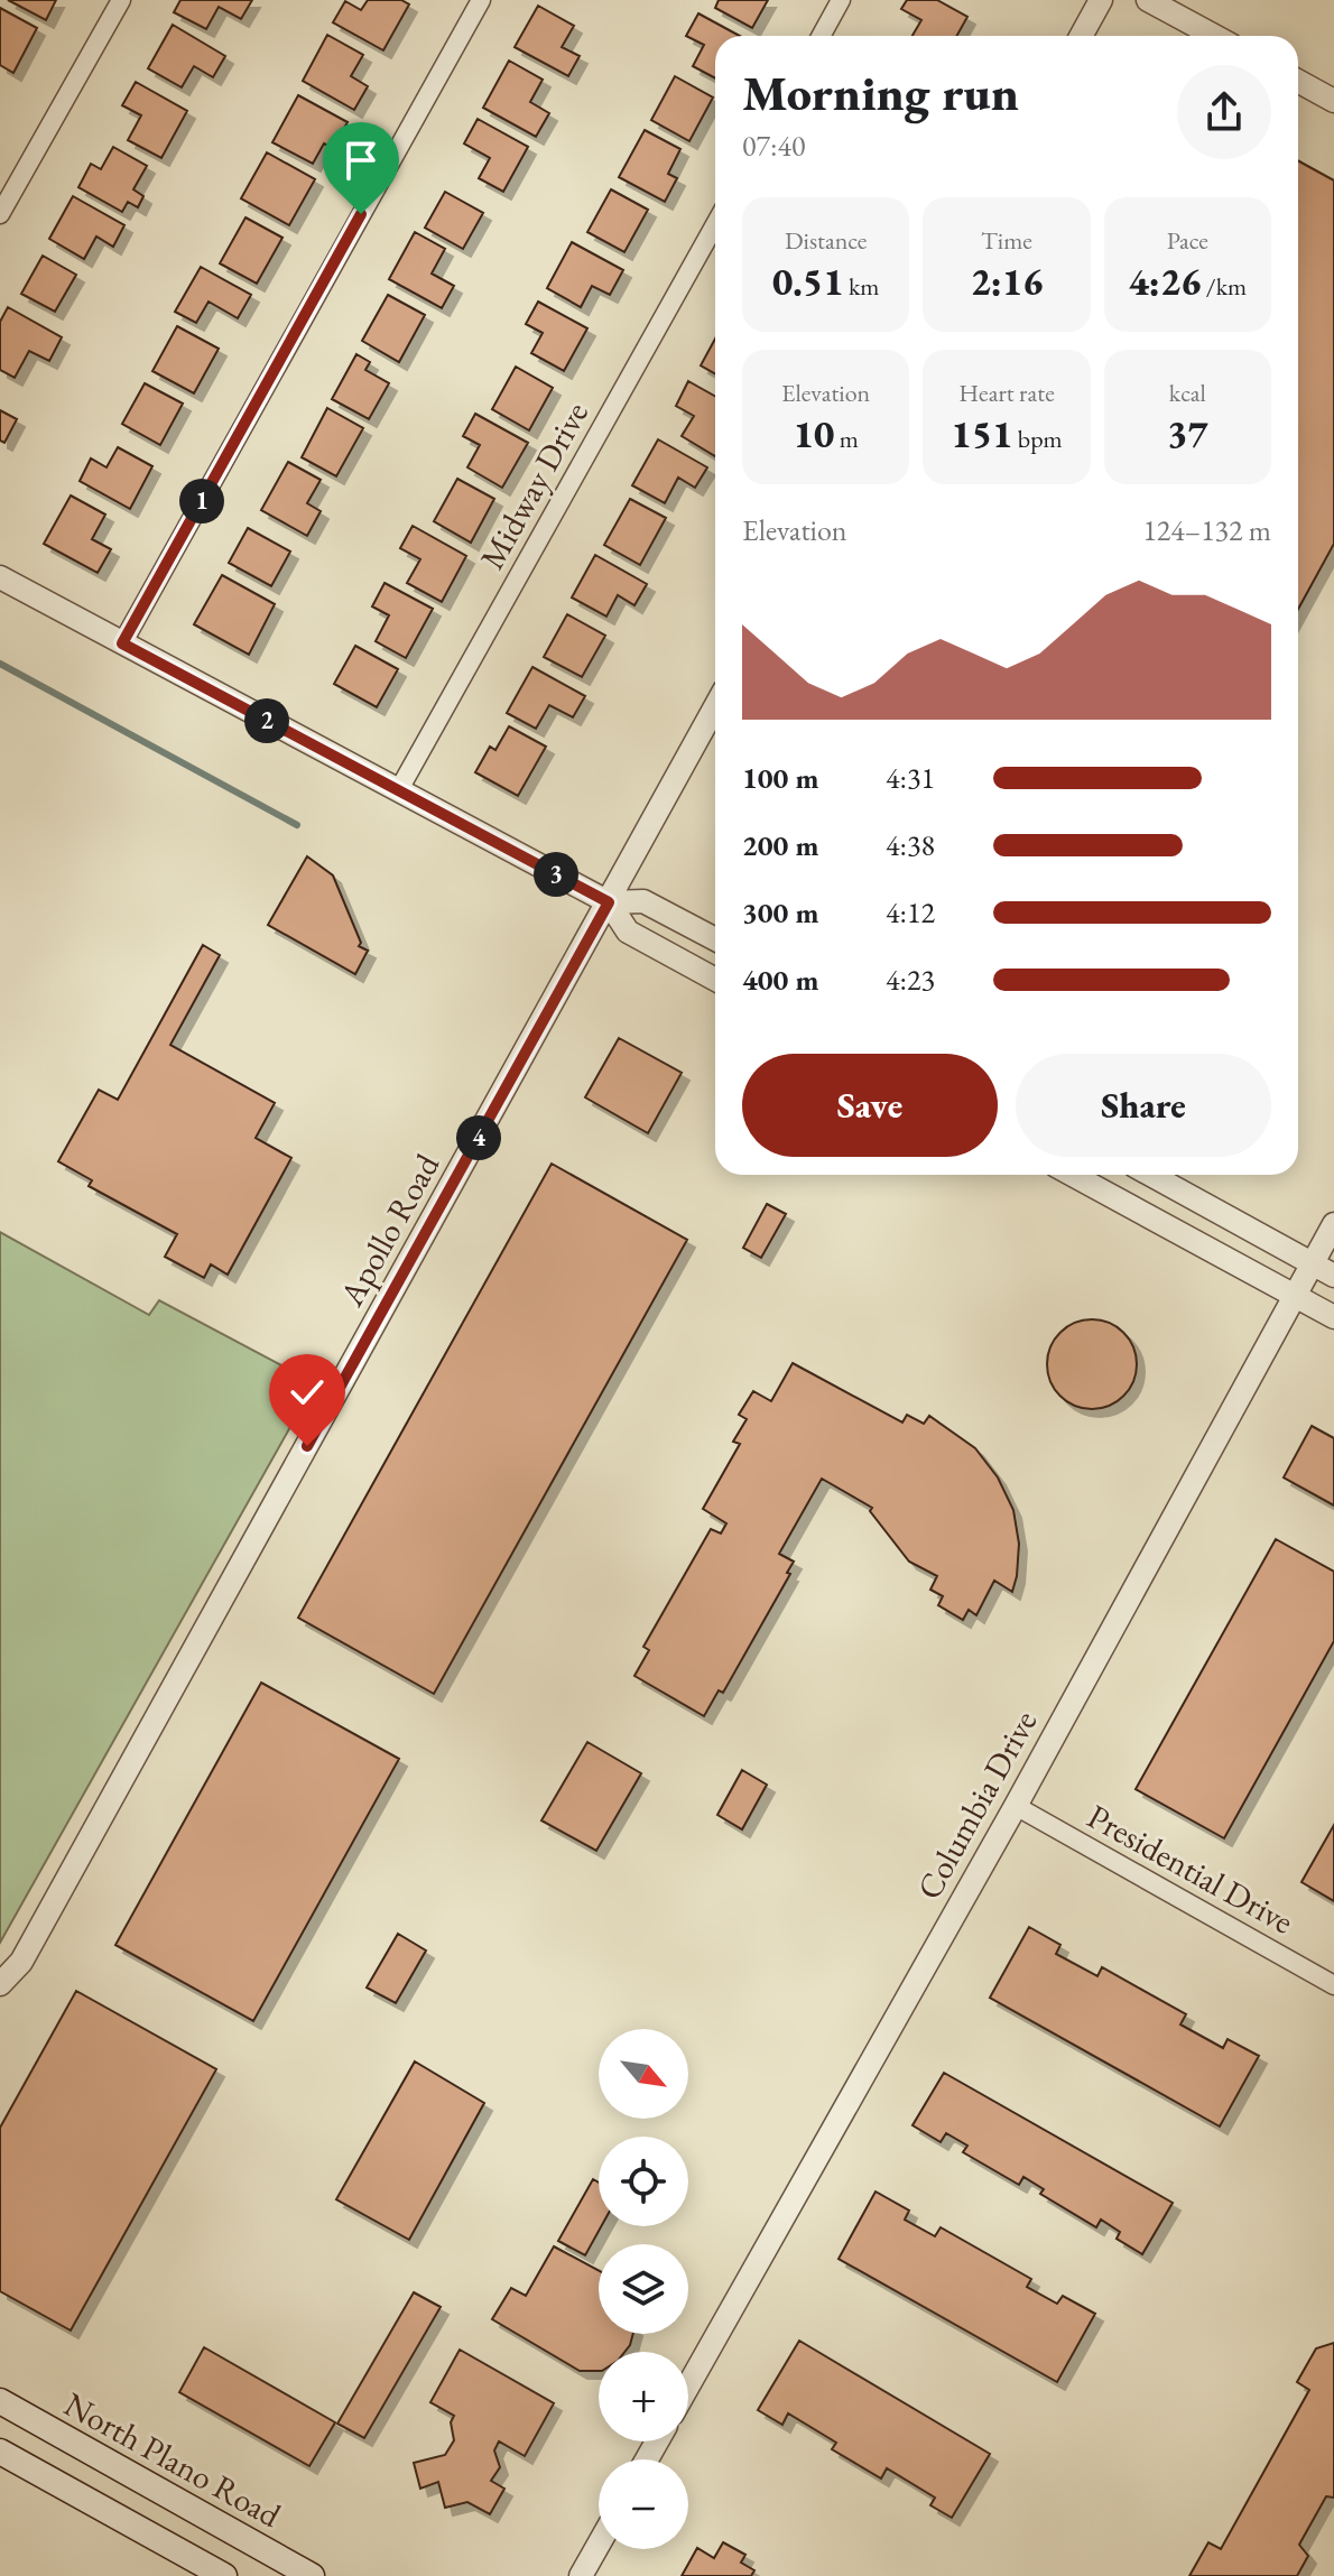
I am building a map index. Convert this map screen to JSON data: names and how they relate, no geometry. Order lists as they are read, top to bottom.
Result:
{
  "streets": {
    "main road": ["North Plano Road"],
    "street": [
      "Midway Drive",
      "Apollo Road",
      "Columbia Drive",
      "Presidential Drive"
    ]
  },
  "crossings": [
    ["Columbia Drive", "Presidential Drive"]
  ],
  "north": "bottom right",
  "page": {
    "heading": ["Morning run", "07:40"],
    "stats": [
      ["Distance", "0.51 km"],
      ["Time", "2:16"],
      ["Pace", "4:26 /km"],
      ["Elevation", "10 m"],
      ["Heart rate", "151 bpm"],
      ["kcal", "37"]
    ],
    "pins": [
      "1",
      "2",
      "3",
      "4"
    ],
    "chart": ["Elevation", "124–132 m"],
    "list": [
      {
        "name": "100 m",
        "note": "4:31"
      },
      {
        "name": "200 m",
        "note": "4:38"
      },
      {
        "name": "300 m",
        "note": "4:12"
      },
      {
        "name": "400 m",
        "note": "4:23"
      }
    ],
    "buttons": ["Save", "Share"],
    "map_buttons": ["+", "−"]
  }
}
